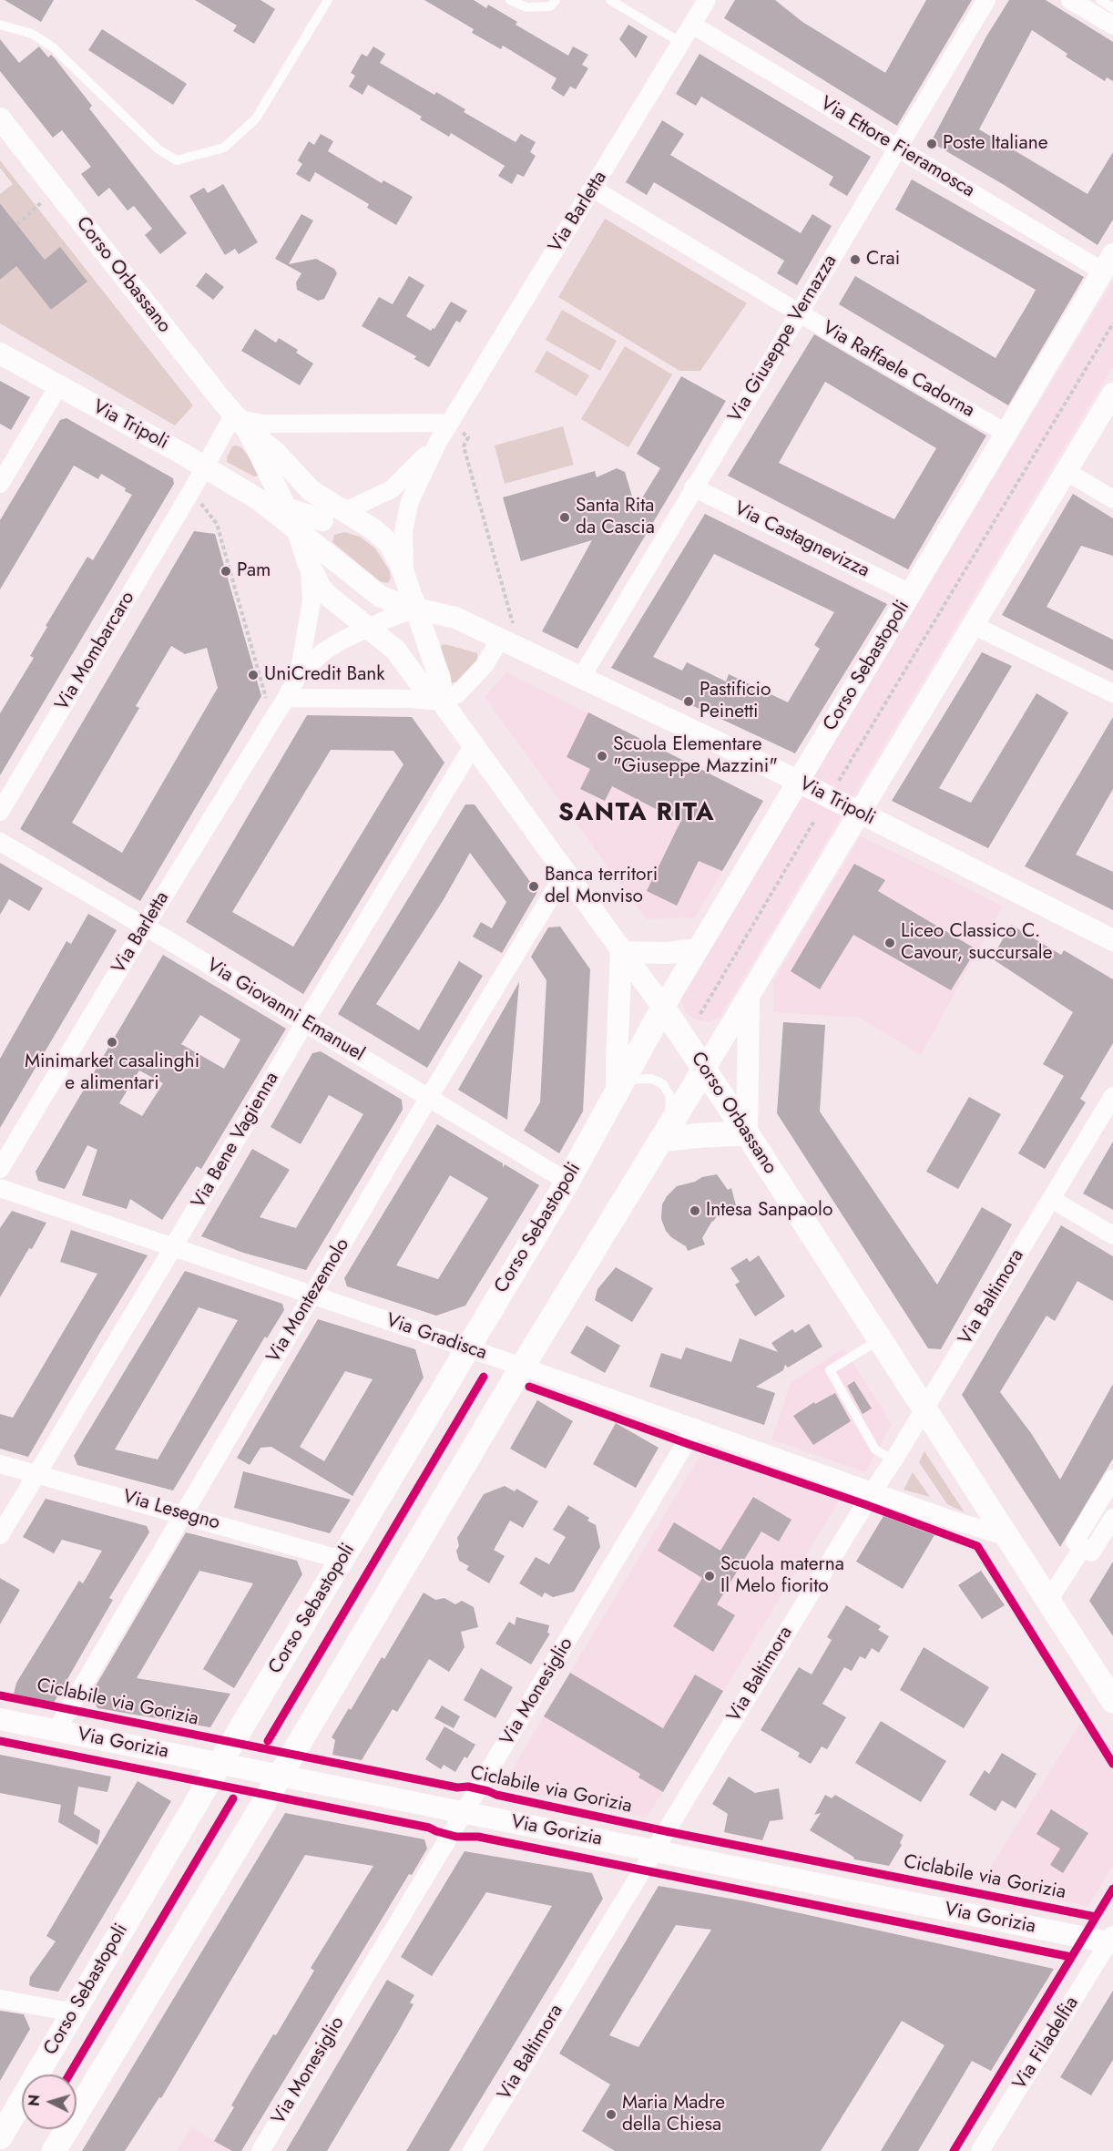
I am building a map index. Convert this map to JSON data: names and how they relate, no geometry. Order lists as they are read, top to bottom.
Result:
{
  "streets": {
    "main road": ["Corso Orbassano", "Corso Sebastopoli"],
    "street": [
      "Via Ettore Fieramosca",
      "Via Barletta",
      "Via Giuseppe Vernazza",
      "Via Raffaele Cadorna",
      "Via Tripoli",
      "Via Castagnevizza",
      "Via Mombarcaro",
      "Via Giovanni Emanuel",
      "Via Bene Vagienna",
      "Via Baltimora",
      "Via Montezemolo",
      "Via Gradisca",
      "Via Lesegno",
      "Via Monesiglio",
      "Via Gorizia",
      "Via Filadelfia"
    ],
    "cycle path": ["Ciclabile via Gorizia"]
  },
  "crossings": [
    ["Via Ettore Fieramosca", "Via Barletta"],
    ["Via Ettore Fieramosca", "Via Giuseppe Vernazza"],
    ["Via Ettore Fieramosca", "Corso Sebastopoli"],
    ["Via Barletta", "Via Raffaele Cadorna"],
    ["Via Barletta", "Via Giovanni Emanuel"],
    ["Corso Orbassano", "Via Mombarcaro"],
    ["Corso Orbassano", "Corso Sebastopoli"],
    ["Corso Orbassano", "Via Bene Vagienna"],
    ["Corso Orbassano", "Via Baltimora"],
    ["Corso Orbassano", "Via Montezemolo"],
    ["Via Giuseppe Vernazza", "Via Raffaele Cadorna"],
    ["Via Giuseppe Vernazza", "Via Tripoli"],
    ["Via Giuseppe Vernazza", "Via Castagnevizza"],
    ["Via Raffaele Cadorna", "Corso Sebastopoli"],
    ["Via Tripoli", "Via Mombarcaro"],
    ["Via Tripoli", "Corso Sebastopoli"],
    ["Via Castagnevizza", "Corso Sebastopoli"],
    ["Corso Sebastopoli", "Via Giovanni Emanuel"],
    ["Corso Sebastopoli", "Via Gradisca"],
    ["Corso Sebastopoli", "Via Lesegno"],
    ["Corso Sebastopoli", "Via Gorizia"],
    ["Via Giovanni Emanuel", "Via Bene Vagienna"],
    ["Via Giovanni Emanuel", "Via Montezemolo"],
    ["Via Bene Vagienna", "Via Gradisca"],
    ["Via Bene Vagienna", "Via Lesegno"],
    ["Via Baltimora", "Via Gradisca"],
    ["Via Baltimora", "Via Gorizia"],
    ["Via Montezemolo", "Via Gradisca"],
    ["Via Montezemolo", "Via Lesegno"],
    ["Via Montezemolo", "Via Gorizia"],
    ["Via Gradisca", "Via Monesiglio"],
    ["Via Monesiglio", "Via Gorizia"],
    ["Via Gorizia", "Via Filadelfia"]
  ],
  "districts": ["SANTA RITA"],
  "places": [
    "Poste Italiane",
    "Crai",
    "Santa Rita da Cascia",
    "Pam",
    "UniCredit Bank",
    "Pastificio Peinetti",
    "Scuola Elementare \"Giuseppe Mazzini\"",
    "Banca territori del Monviso",
    "Liceo Classico C. Cavour, succursale",
    "Minimarket casalinghi e alimentari",
    "Intesa Sanpaolo",
    "Scuola materna Il Melo fiorito",
    "Maria Madre della Chiesa"
  ],
  "north": "left"
}
